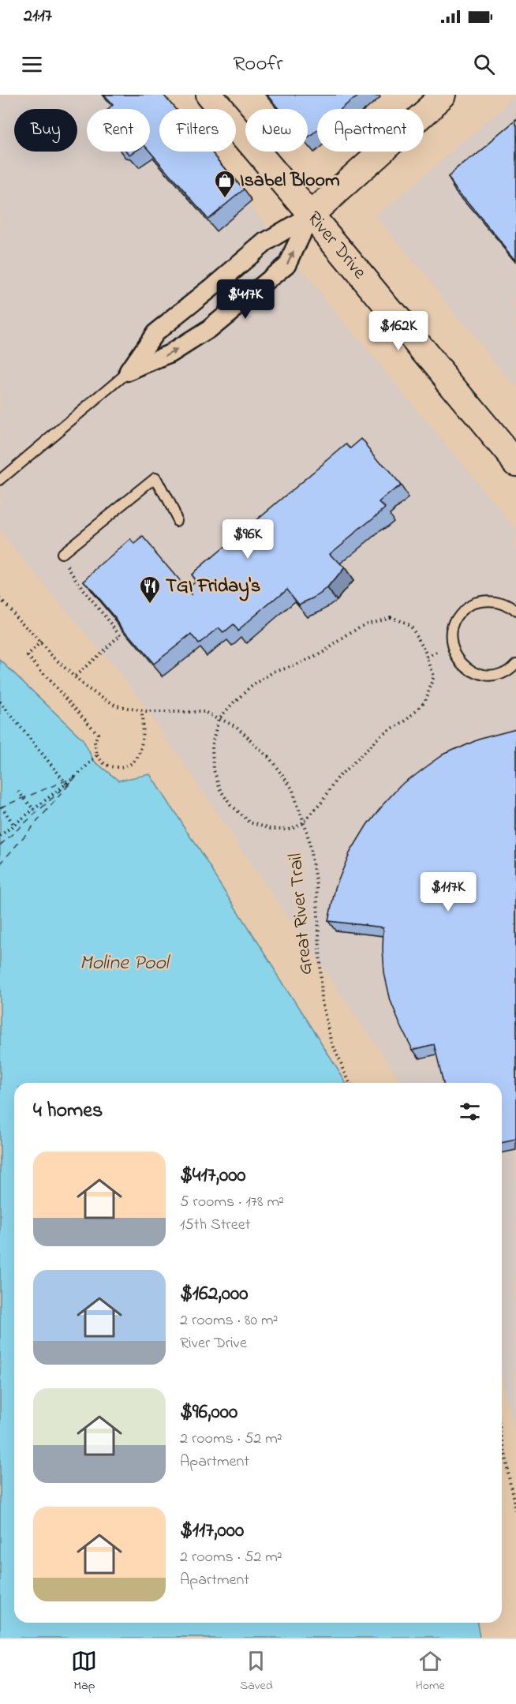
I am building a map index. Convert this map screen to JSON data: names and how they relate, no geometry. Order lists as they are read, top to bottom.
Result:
{
  "streets": {
    "main road": ["River Drive"],
    "path": ["Great River Trail"]
  },
  "water": ["Moline Pool"],
  "places": {
    "shop": ["Isabel Bloom"],
    "restaurant": ["TGI Friday's"]
  },
  "page": {
    "status": "21:17",
    "header": "Roofr",
    "chip": [
      "Buy",
      "Rent",
      "Filters",
      "New",
      "Apartment"
    ],
    "price": [
      "$417K",
      "$162K",
      "$96K",
      "$117K"
    ],
    "heading": "4 homes",
    "list": [
      {
        "name": "$417,000",
        "note": "5 rooms · 178 m² · 15th Street"
      },
      {
        "name": "$162,000",
        "note": "2 rooms · 80 m² · River Drive"
      },
      {
        "name": "$96,000",
        "note": "2 rooms · 52 m² · Apartment"
      },
      {
        "name": "$117,000",
        "note": "2 rooms · 52 m² · Apartment"
      }
    ],
    "tabs": ["Map", "Saved", "Home"]
  }
}
